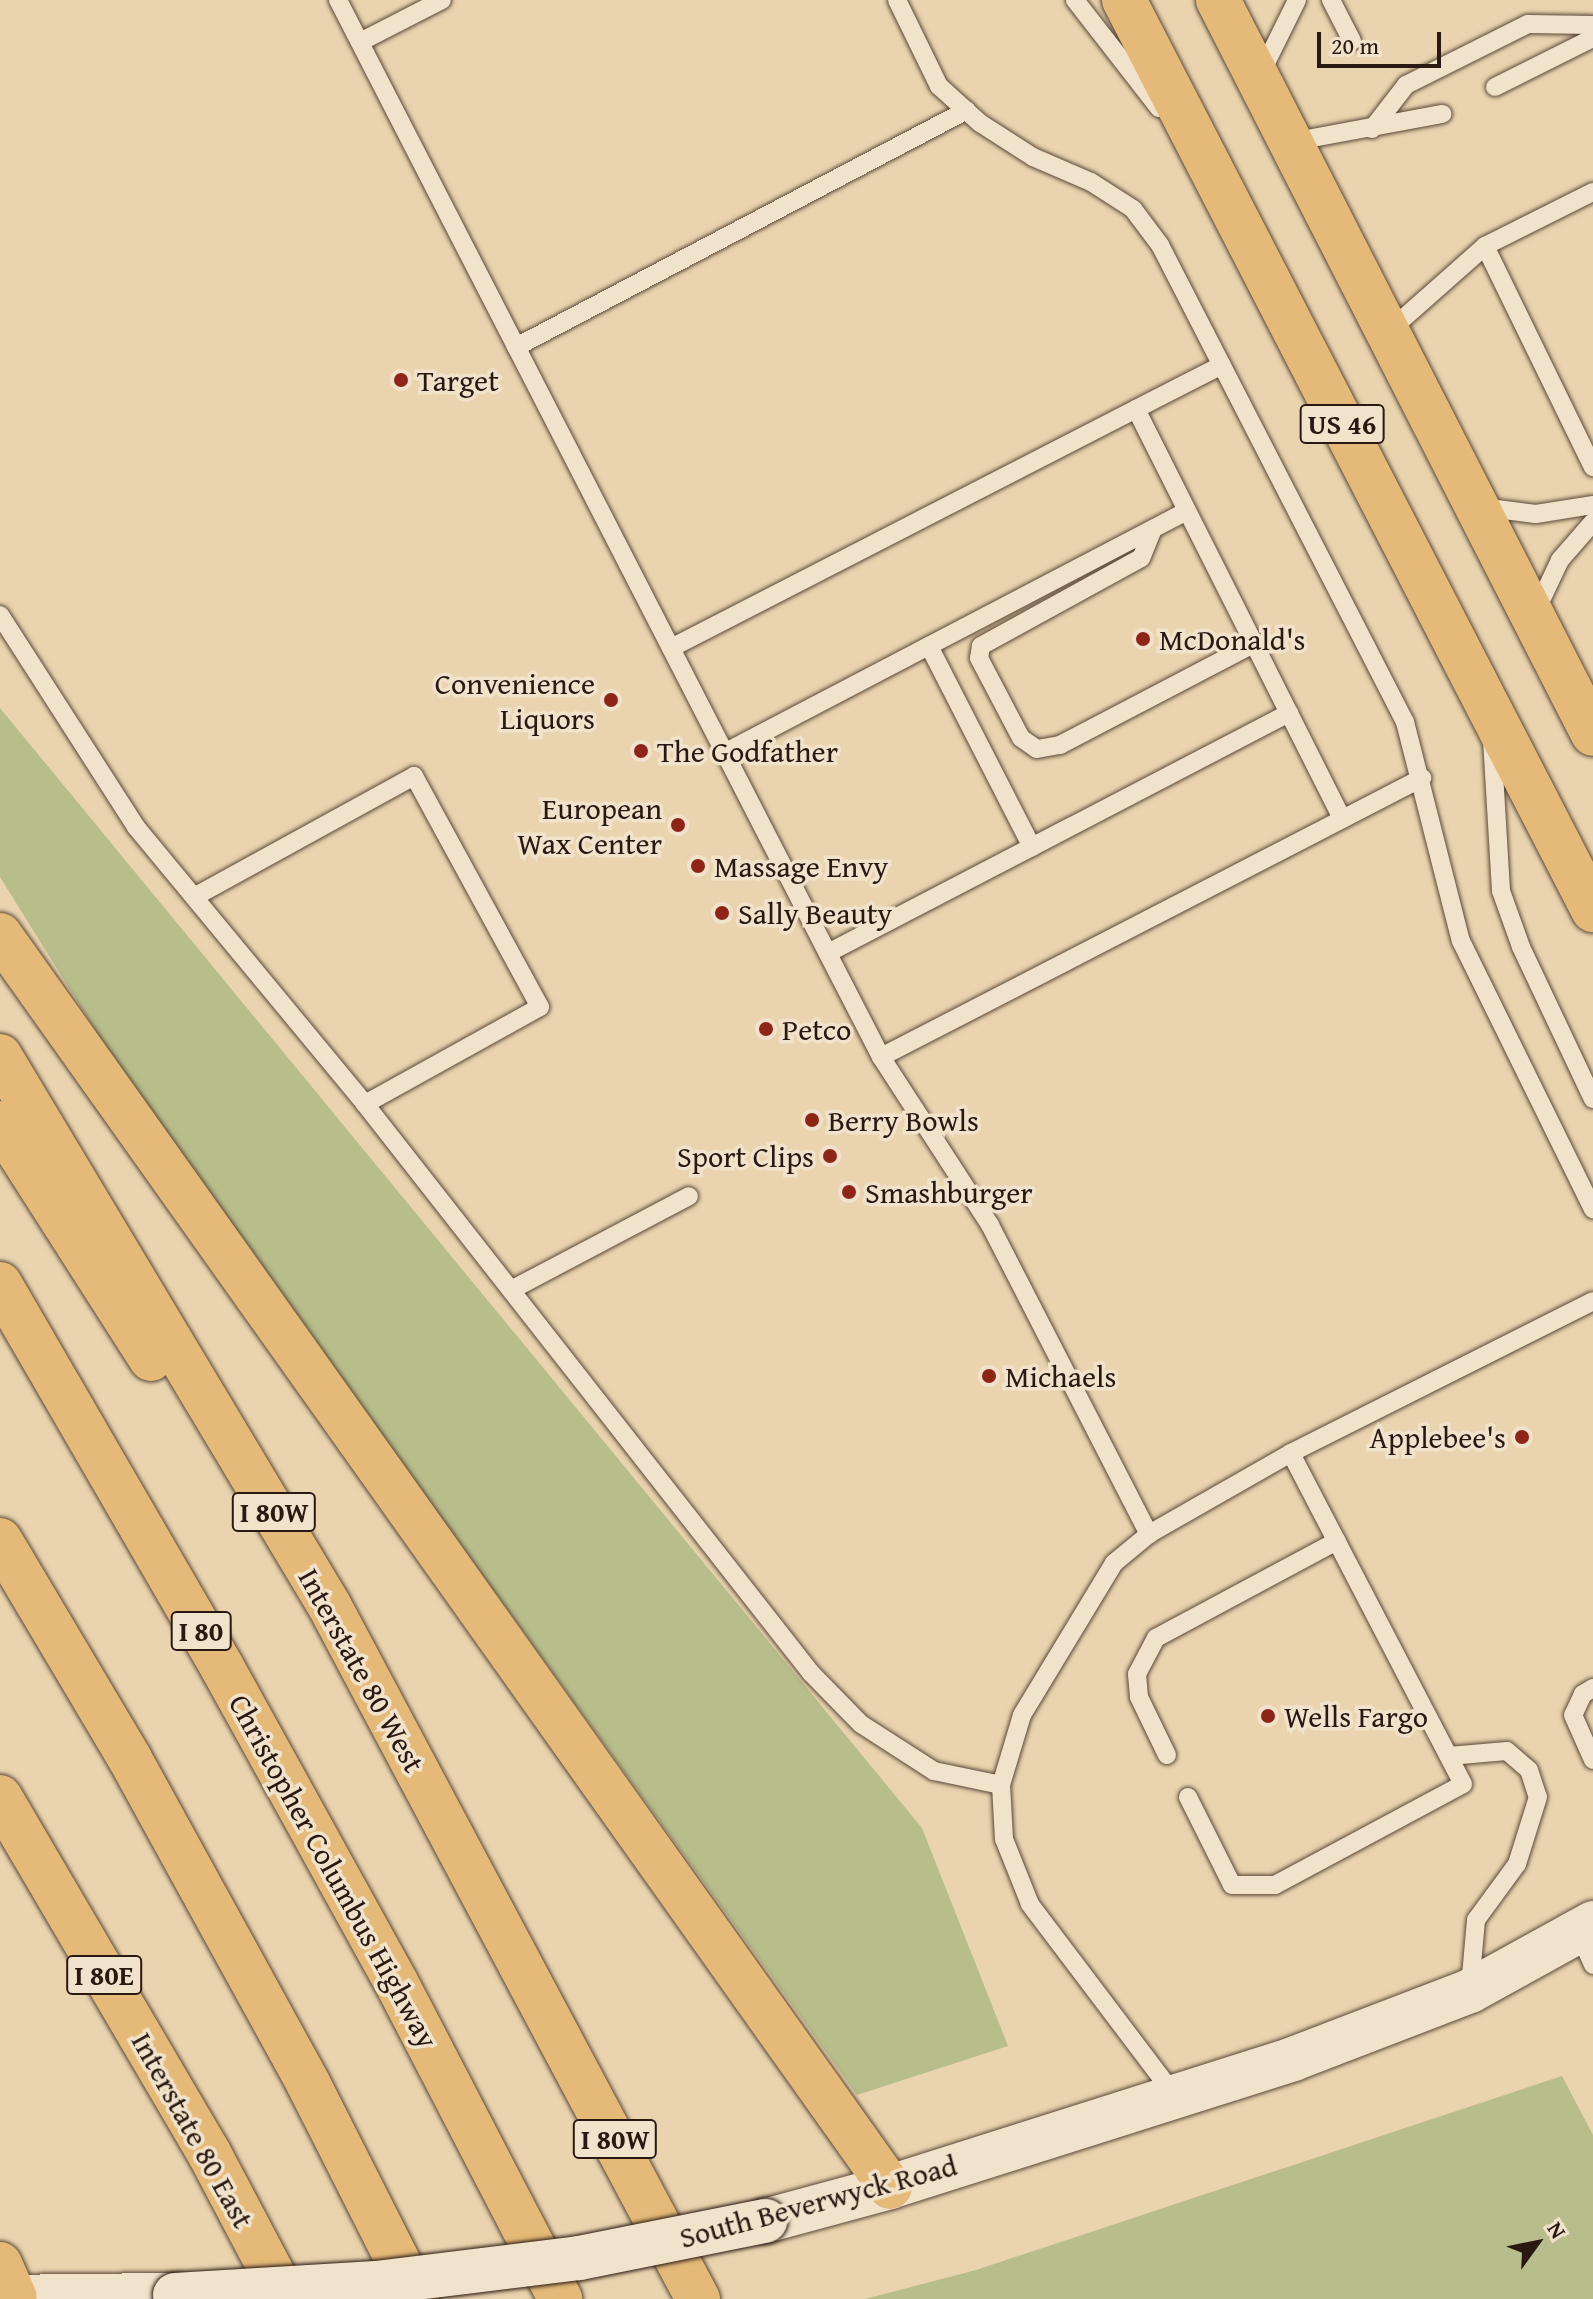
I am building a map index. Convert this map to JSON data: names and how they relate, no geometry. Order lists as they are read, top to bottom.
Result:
{
  "streets": {
    "highway": [
      "US 46",
      "I 80W",
      "I 80",
      "Interstate 80 West",
      "Christopher Columbus Highway",
      "I 80E",
      "Interstate 80 East"
    ],
    "main road": ["South Beverwyck Road"]
  },
  "places": [
    "Target",
    "McDonald's",
    "Convenience Liquors",
    "The Godfather",
    "European Wax Center",
    "Massage Envy",
    "Sally Beauty",
    "Petco",
    "Berry Bowls",
    "Sport Clips",
    "Smashburger",
    "Michaels",
    "Applebee's",
    "Wells Fargo"
  ],
  "scale_bar": "20 m",
  "north": "top right"
}
